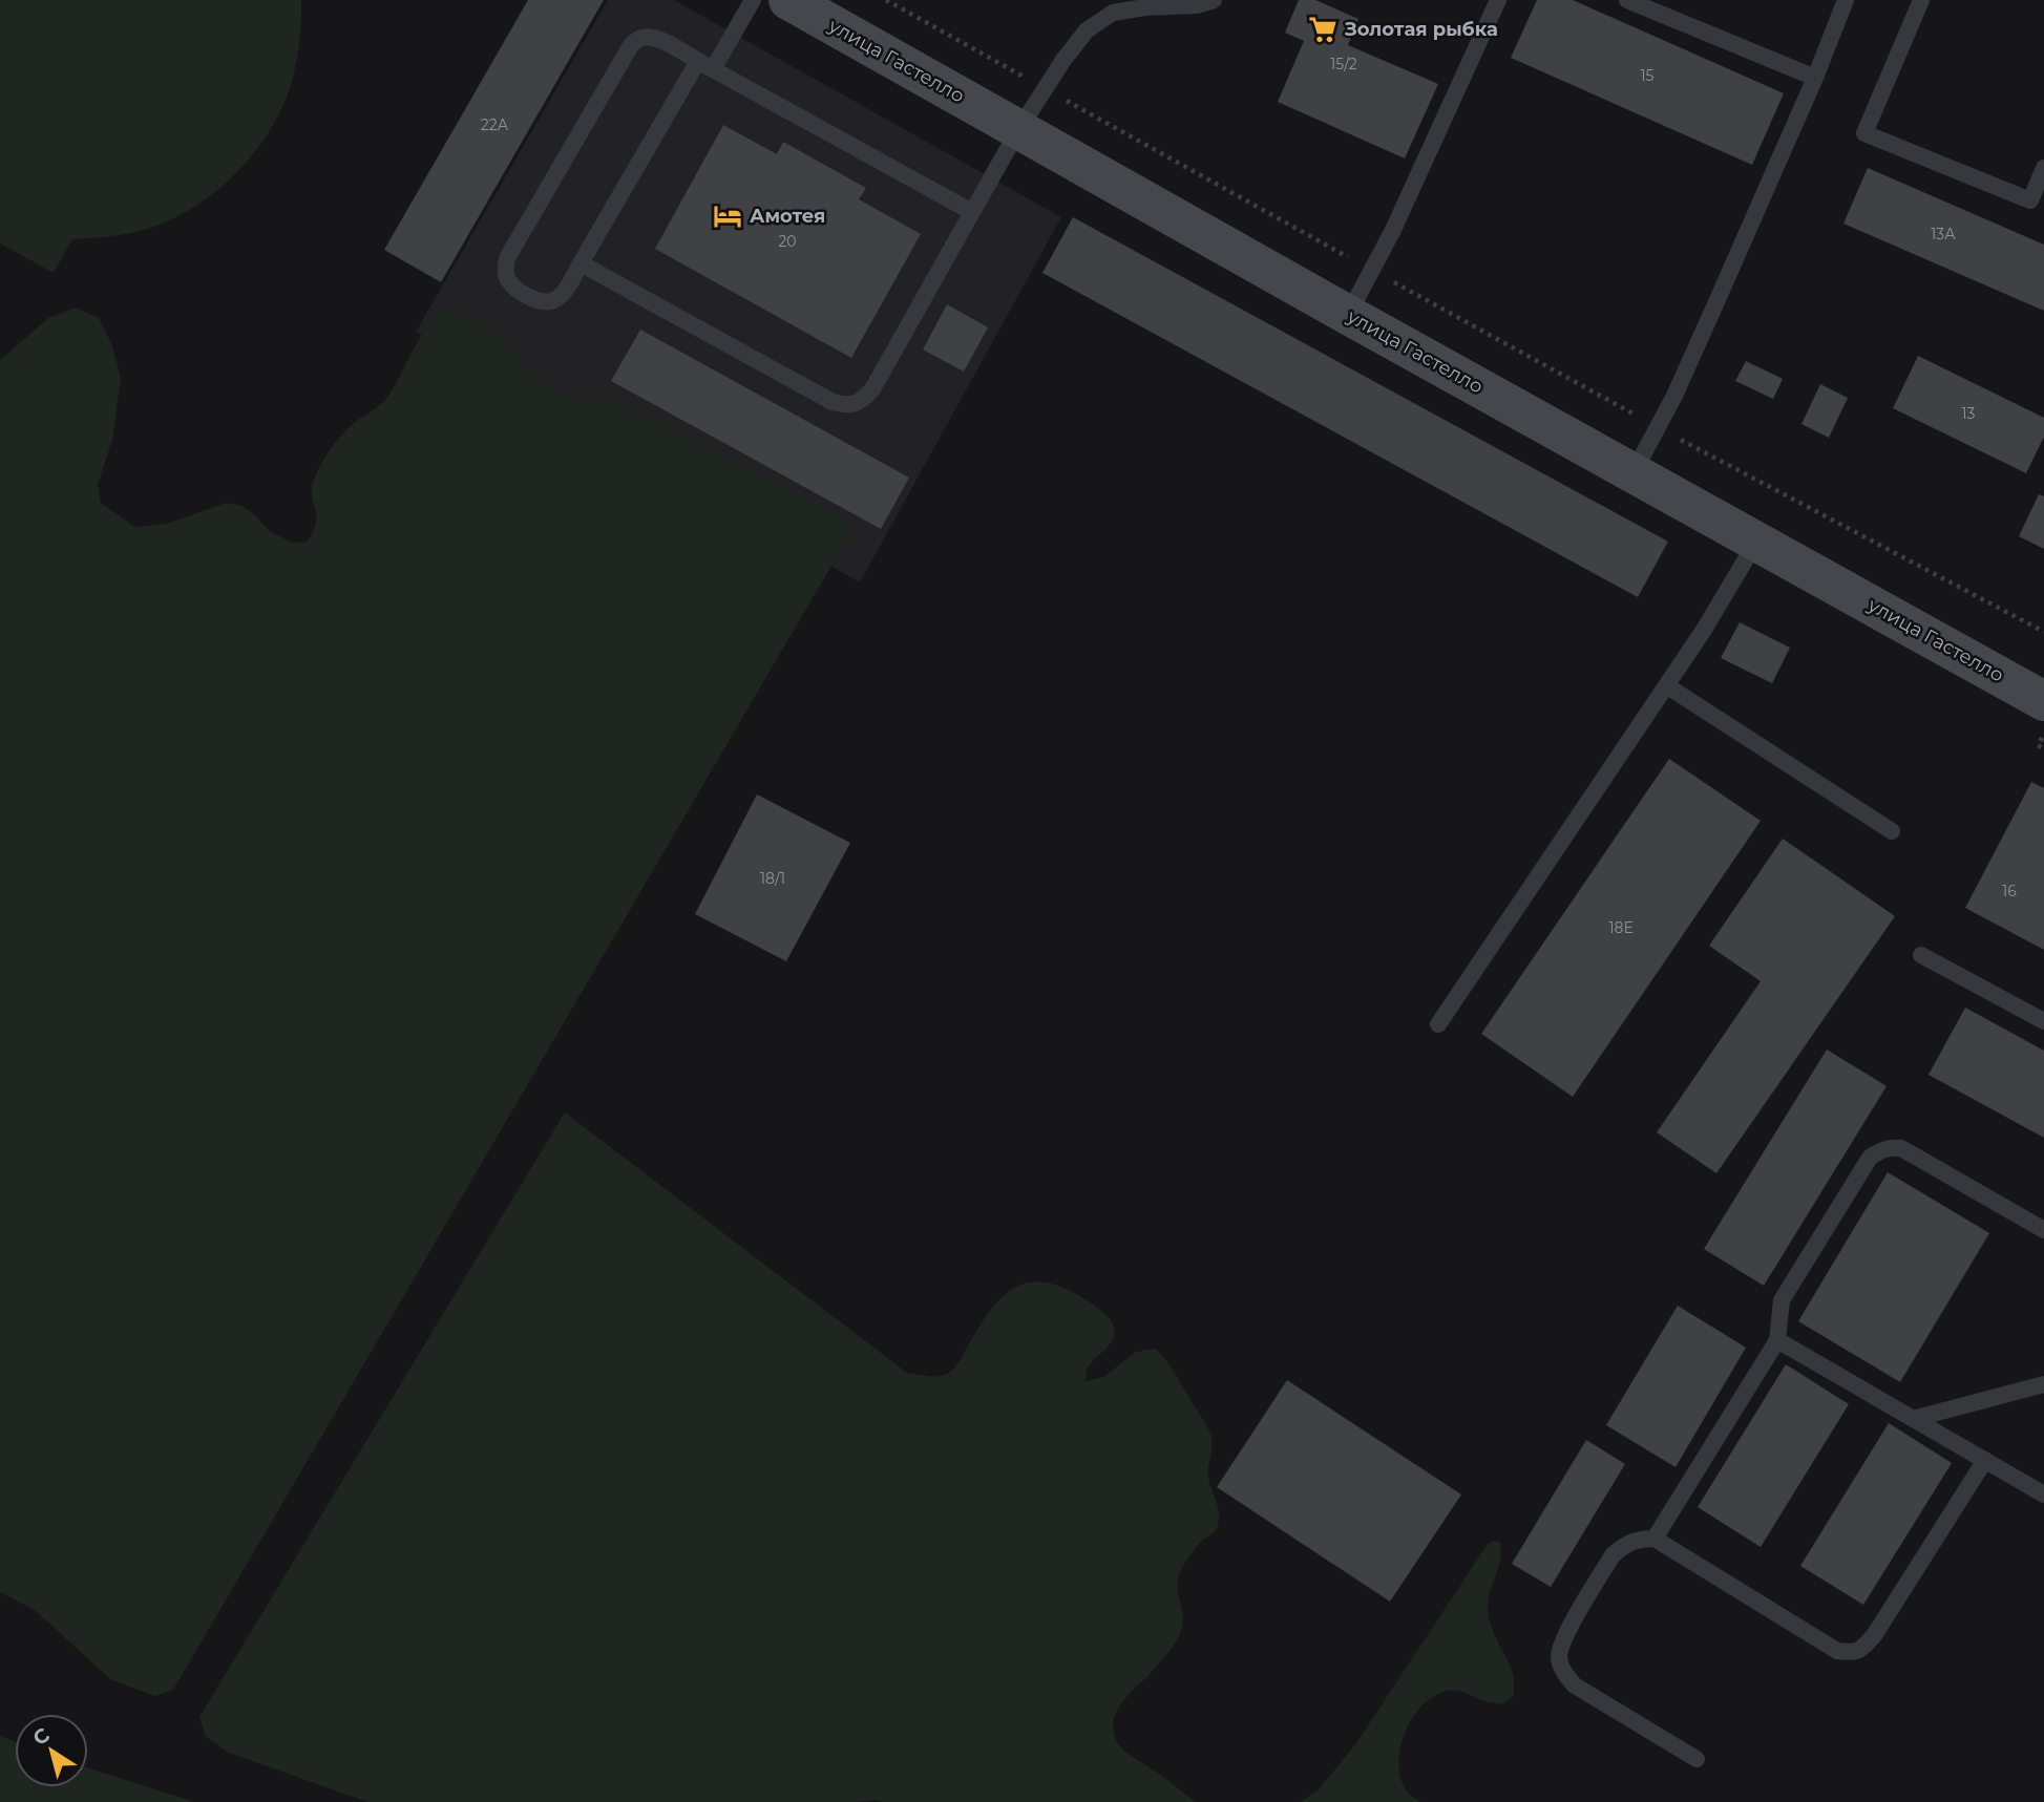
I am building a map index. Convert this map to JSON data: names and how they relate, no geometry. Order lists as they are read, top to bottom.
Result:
{
  "streets": {
    "street": ["улица Гастелло"]
  },
  "places": {
    "supermarket": ["Золотая рыбка"],
    "hotel": ["Амотея"]
  },
  "house_numbers": [
    "15/2",
    "15",
    "22А",
    "13А",
    "20",
    "13",
    "18/1",
    "16",
    "18Е"
  ],
  "north": "top left"
}
